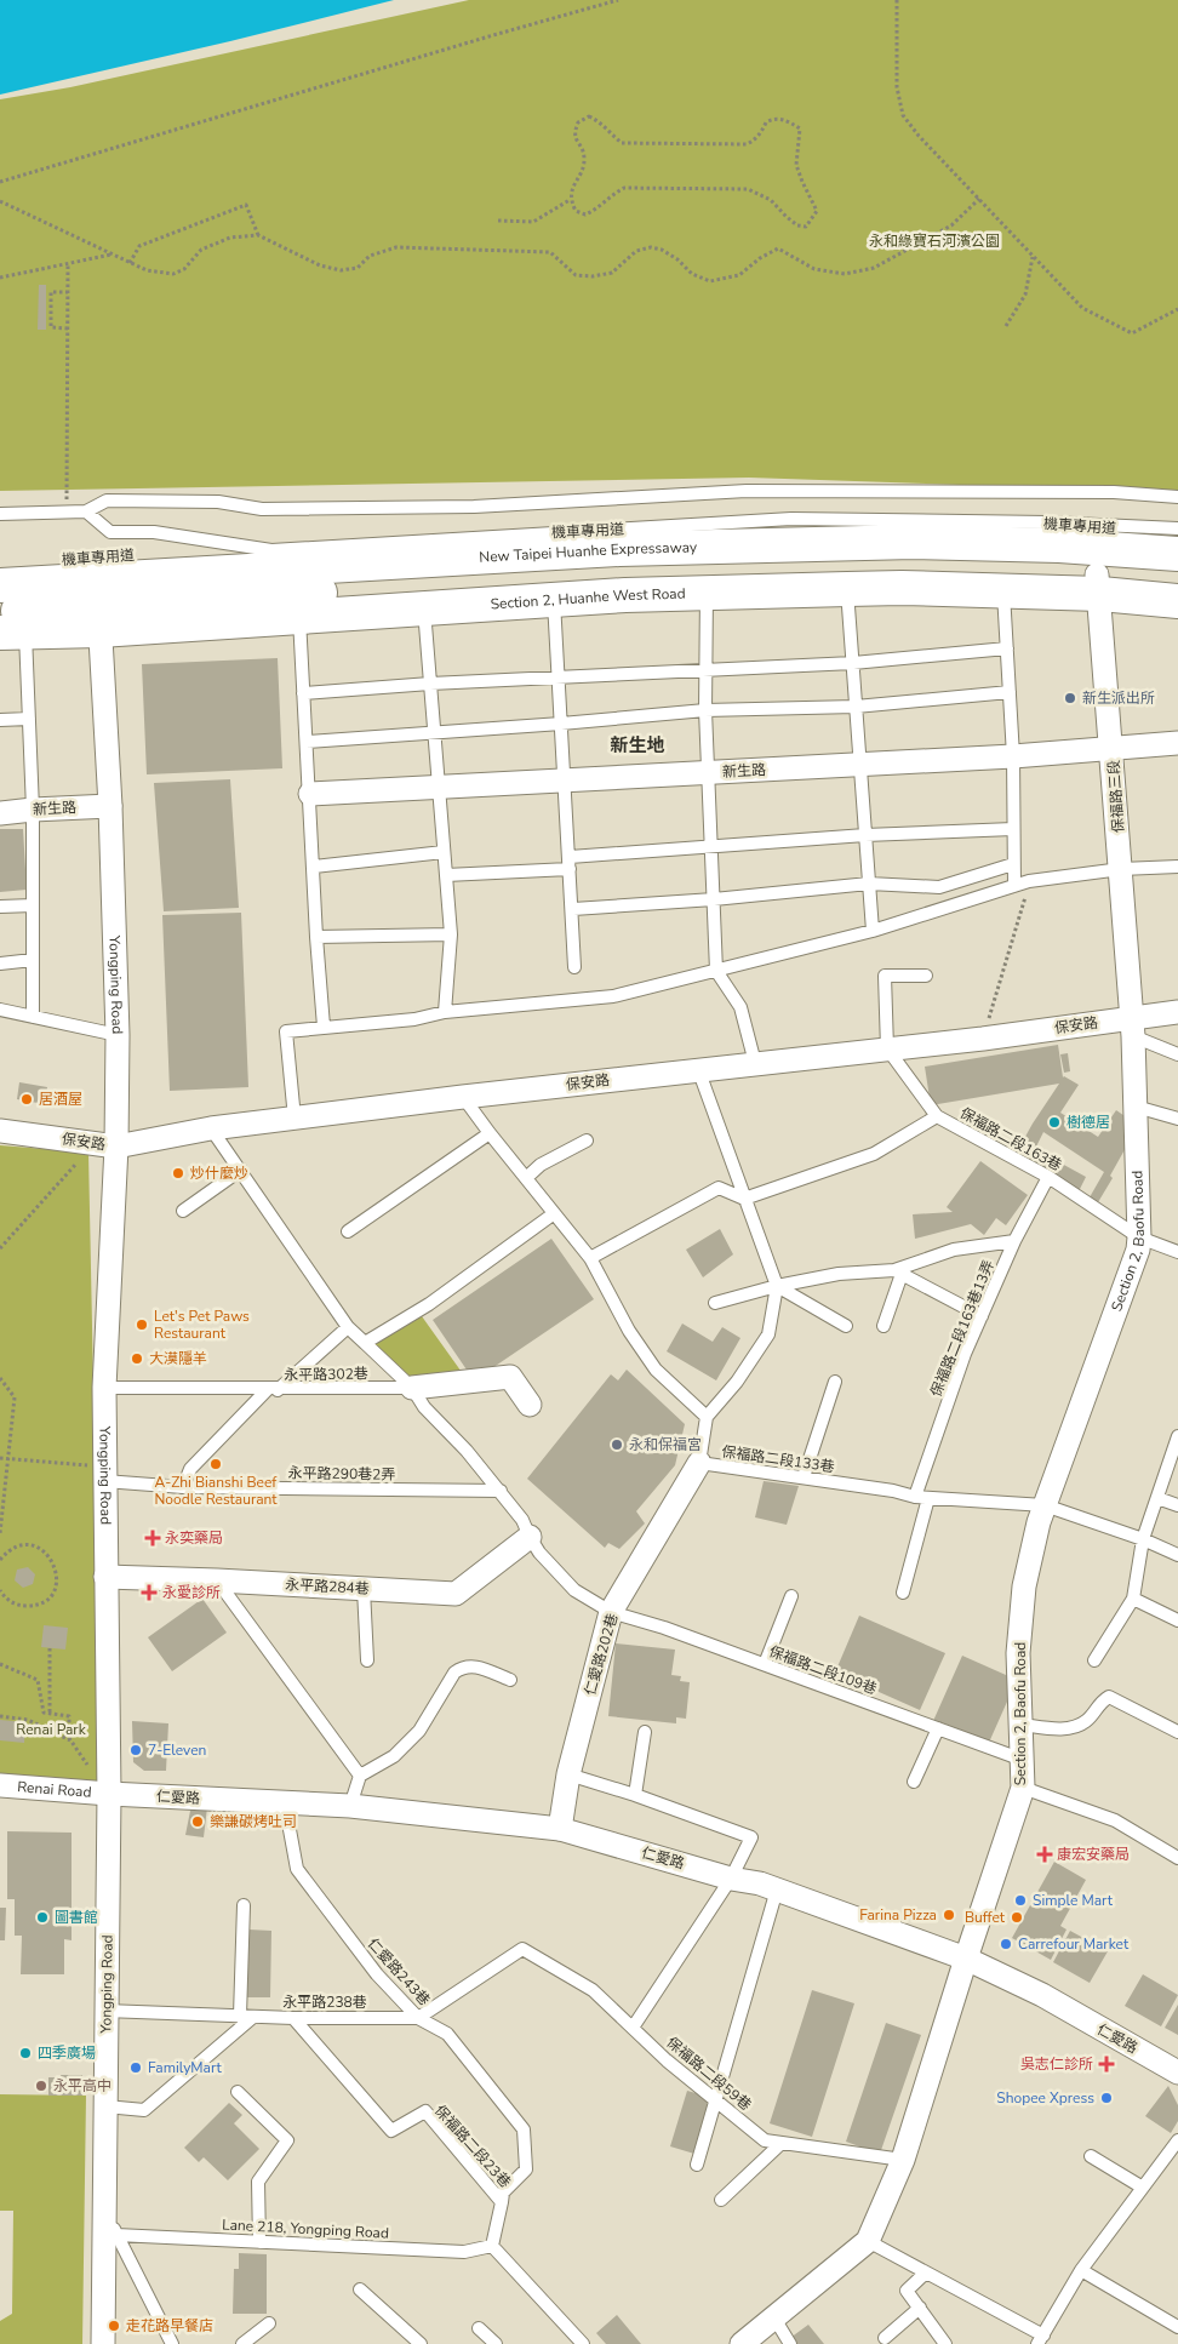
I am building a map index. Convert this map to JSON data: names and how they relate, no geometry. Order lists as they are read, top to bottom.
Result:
{
  "streets": {
    "main road": ["New Taipei Huanhe Expressaway", "Section 2, Huanhe West Road"],
    "street": [
      "新生路",
      "保福路三段",
      "Yongping Road",
      "保安路",
      "Section 2, Baofu Road",
      "永平路284巷",
      "仁愛路202巷",
      "Renai Road",
      "仁愛路"
    ],
    "lane": [
      "保福路二段163巷",
      "保福路二段163巷13弄",
      "永平路302巷",
      "保福路二段133巷",
      "永平路290巷2弄",
      "保福路二段109巷",
      "仁愛路243巷",
      "永平路238巷",
      "保福路二段59巷",
      "保福路二段23巷",
      "Lane 218, Yongping Road"
    ]
  },
  "crossings": [
    ["Section 2, Huanhe West Road", "保福路三段"],
    ["Section 2, Huanhe West Road", "Yongping Road"],
    ["新生路", "保福路三段"],
    ["新生路", "Yongping Road"],
    ["保福路三段", "保安路"],
    ["保福路三段", "Section 2, Baofu Road"],
    ["Yongping Road", "保安路"],
    ["Yongping Road", "永平路302巷"],
    ["Yongping Road", "永平路290巷2弄"],
    ["Yongping Road", "永平路284巷"],
    ["Yongping Road", "Renai Road"],
    ["Yongping Road", "仁愛路"],
    ["Yongping Road", "永平路238巷"],
    ["保安路", "保福路二段163巷"],
    ["保安路", "Section 2, Baofu Road"],
    ["保福路二段163巷", "Section 2, Baofu Road"],
    ["保福路二段163巷", "保福路二段163巷13弄"],
    ["Section 2, Baofu Road", "保福路二段133巷"],
    ["Section 2, Baofu Road", "保福路二段109巷"],
    ["Section 2, Baofu Road", "仁愛路"],
    ["Section 2, Baofu Road", "保福路二段59巷"],
    ["保福路二段163巷13弄", "保福路二段133巷"],
    ["保福路二段133巷", "仁愛路202巷"],
    ["仁愛路202巷", "保福路二段109巷"],
    ["仁愛路202巷", "仁愛路"],
    ["Renai Road", "仁愛路"],
    ["仁愛路", "仁愛路243巷"],
    ["仁愛路243巷", "永平路238巷"],
    ["仁愛路243巷", "保福路二段59巷"],
    ["仁愛路243巷", "保福路二段23巷"],
    ["永平路238巷", "保福路二段59巷"],
    ["永平路238巷", "保福路二段23巷"],
    ["保福路二段23巷", "Lane 218, Yongping Road"]
  ],
  "districts": ["新生地"],
  "parks": ["永和綠寶石河濱公園", "Renai Park"],
  "places": {
    "other": [
      "新生派出所",
      "居酒屋",
      "樹德居",
      "炒什麼炒",
      "Let's Pet Paws Restaurant",
      "大漠隱羊",
      "永和保福宮",
      "A-Zhi Bianshi Beef Noodle Restaurant",
      "7-Eleven",
      "樂謙碳烤吐司",
      "Simple Mart",
      "Farina Pizza",
      "圖書館",
      "Buffet",
      "Carrefour Market",
      "四季廣場",
      "FamilyMart",
      "永平高中",
      "Shopee Xpress",
      "走花路早餐店"
    ],
    "health": [
      "永奕藥局",
      "永愛診所",
      "康宏安藥局",
      "吳志仁診所"
    ]
  }
}
